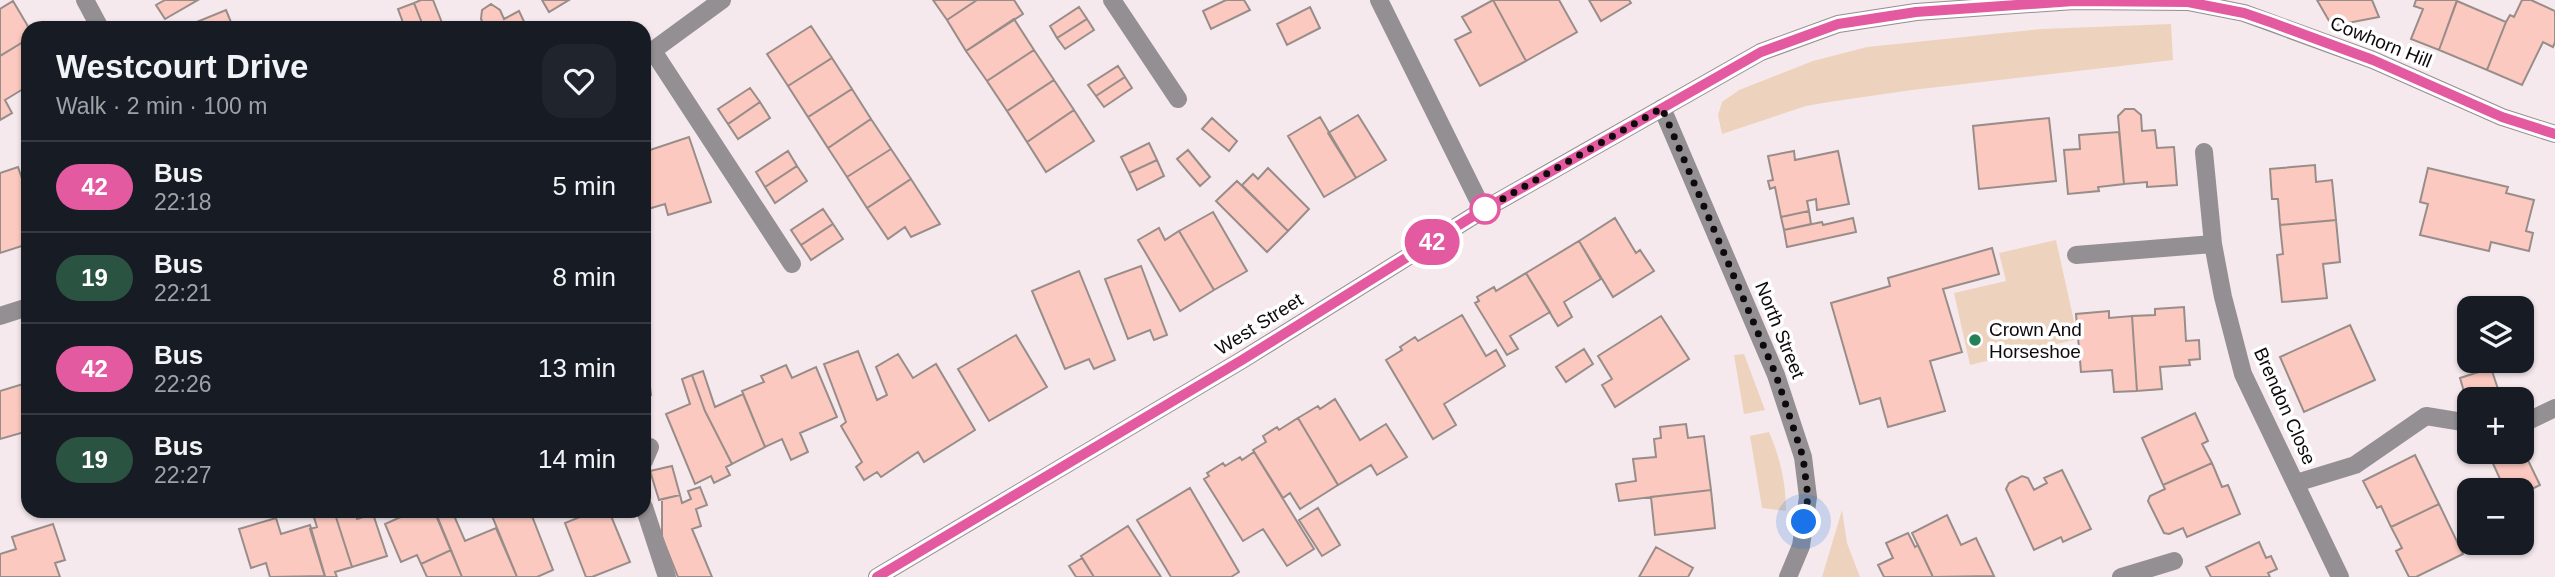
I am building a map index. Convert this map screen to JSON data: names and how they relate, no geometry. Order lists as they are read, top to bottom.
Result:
{
  "streets": {
    "street": [
      "Cowhorn Hill",
      "West Street",
      "North Street",
      "Brendon Close"
    ]
  },
  "crossings": [
    ["Cowhorn Hill", "West Street"],
    ["Cowhorn Hill", "North Street"],
    ["West Street", "North Street"]
  ],
  "places": ["Crown And Horseshoe"],
  "lines": ["bus line 42"],
  "page": {
    "on_map": "42",
    "heading": ["Westcourt Drive", "Walk · 2 min · 100 m"],
    "list": [
      {
        "mark": "42",
        "name": "Bus",
        "note": "22:18",
        "value": "5 min"
      },
      {
        "mark": "19",
        "name": "Bus",
        "note": "22:21",
        "value": "8 min"
      },
      {
        "mark": "42",
        "name": "Bus",
        "note": "22:26",
        "value": "13 min"
      },
      {
        "mark": "19",
        "name": "Bus",
        "note": "22:27",
        "value": "14 min"
      }
    ],
    "map_buttons": ["+", "−"]
  }
}
